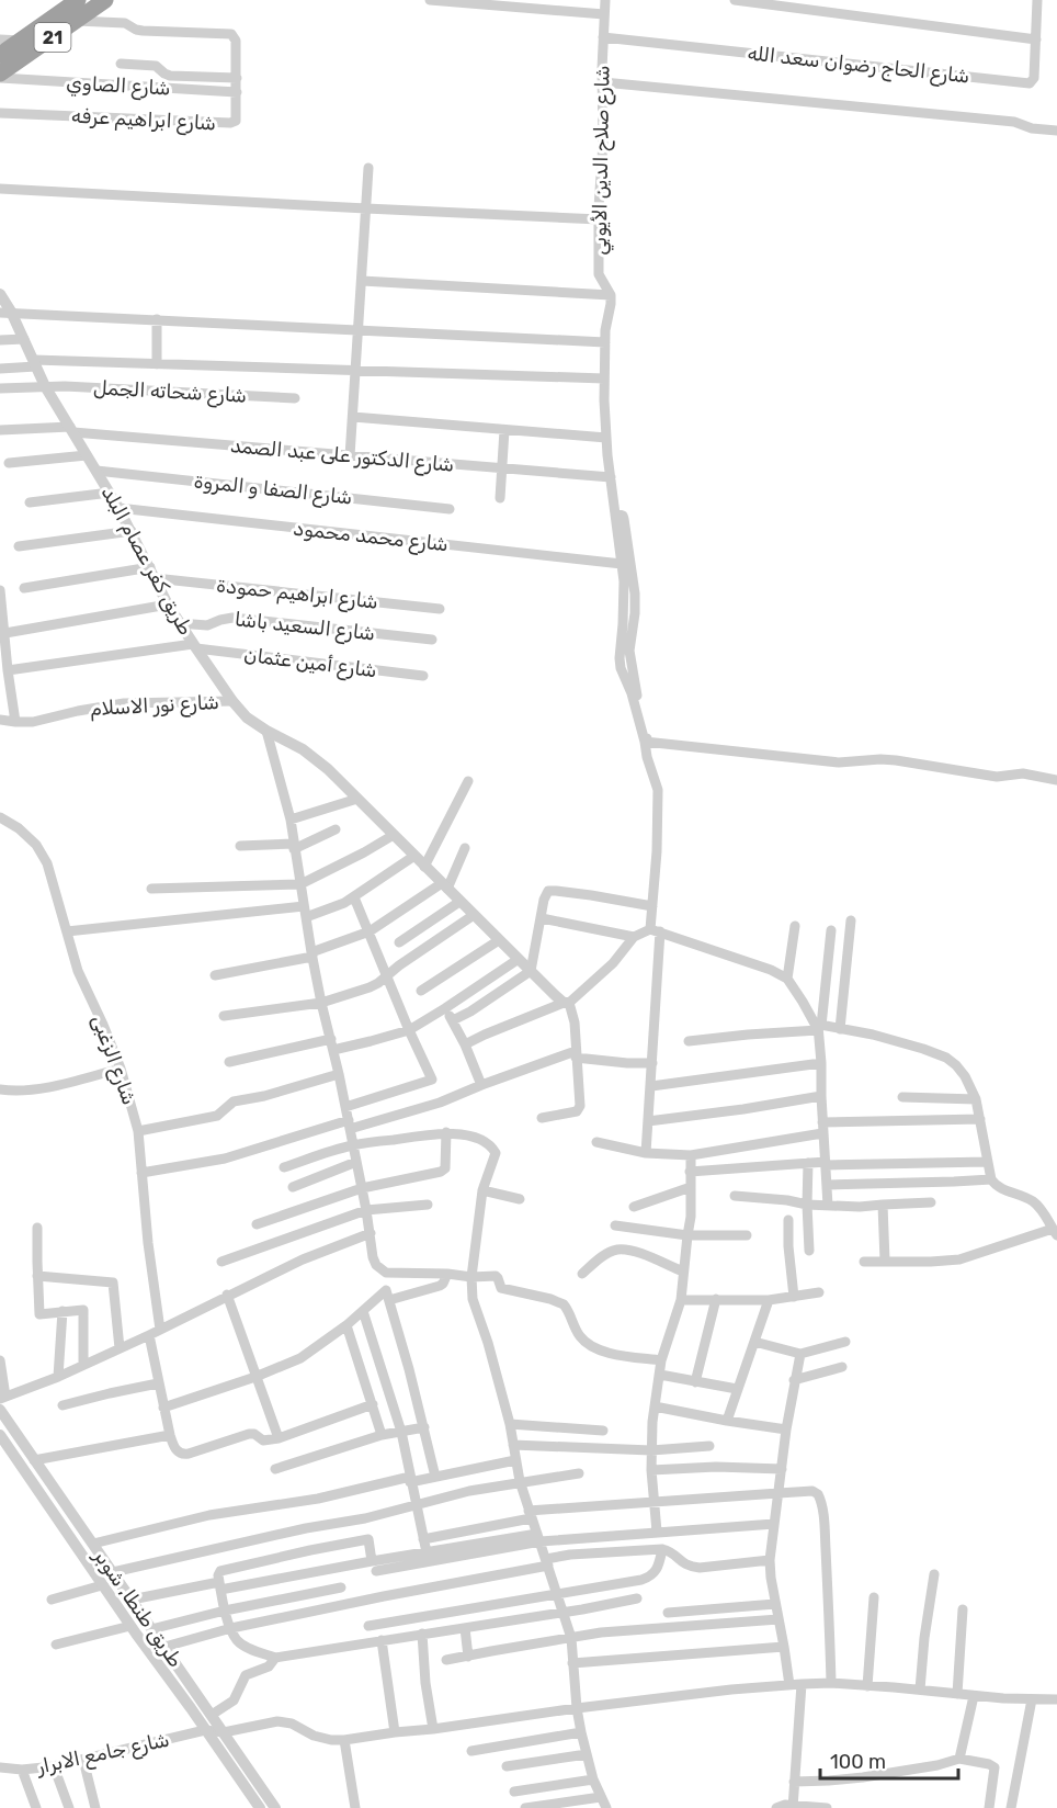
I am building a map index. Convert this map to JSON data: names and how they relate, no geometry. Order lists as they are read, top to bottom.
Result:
{
  "streets": {
    "highway": ["21"],
    "street": [
      "شارع الحاج رضوان سعد الله",
      "شارع الصاوي",
      "شارع ابراهيم عرفه",
      "شارع صلاح الدين الأيوبي",
      "شارع شحاته الجمل",
      "شارع الدكتور على عبد الصمد",
      "شارع الصفا و المروة",
      "شارع محمد محمود",
      "طريق كفر عصام البلد",
      "شارع ابراهيم حمودة",
      "شارع السعيد باشا",
      "شارع أمين عثمان",
      "شارع نور الاسلام",
      "شارع الزغبى",
      "طريق طنطا, شوبر",
      "شارع جامع الابرار"
    ]
  },
  "crossings": [
    ["21", "شارع الصاوي"],
    ["21", "شارع ابراهيم عرفه"],
    ["شارع الحاج رضوان سعد الله", "شارع صلاح الدين الأيوبي"],
    ["شارع الصاوي", "شارع ابراهيم عرفه"],
    ["شارع صلاح الدين الأيوبي", "شارع الدكتور على عبد الصمد"],
    ["شارع صلاح الدين الأيوبي", "شارع محمد محمود"],
    ["شارع شحاته الجمل", "طريق كفر عصام البلد"],
    ["شارع الدكتور على عبد الصمد", "طريق كفر عصام البلد"],
    ["شارع الصفا و المروة", "طريق كفر عصام البلد"],
    ["شارع محمد محمود", "طريق كفر عصام البلد"],
    ["طريق كفر عصام البلد", "شارع ابراهيم حمودة"],
    ["طريق كفر عصام البلد", "شارع السعيد باشا"],
    ["طريق كفر عصام البلد", "شارع أمين عثمان"],
    ["طريق كفر عصام البلد", "شارع نور الاسلام"],
    ["طريق طنطا, شوبر", "شارع جامع الابرار"]
  ],
  "scale_bar": "100 m"
}
